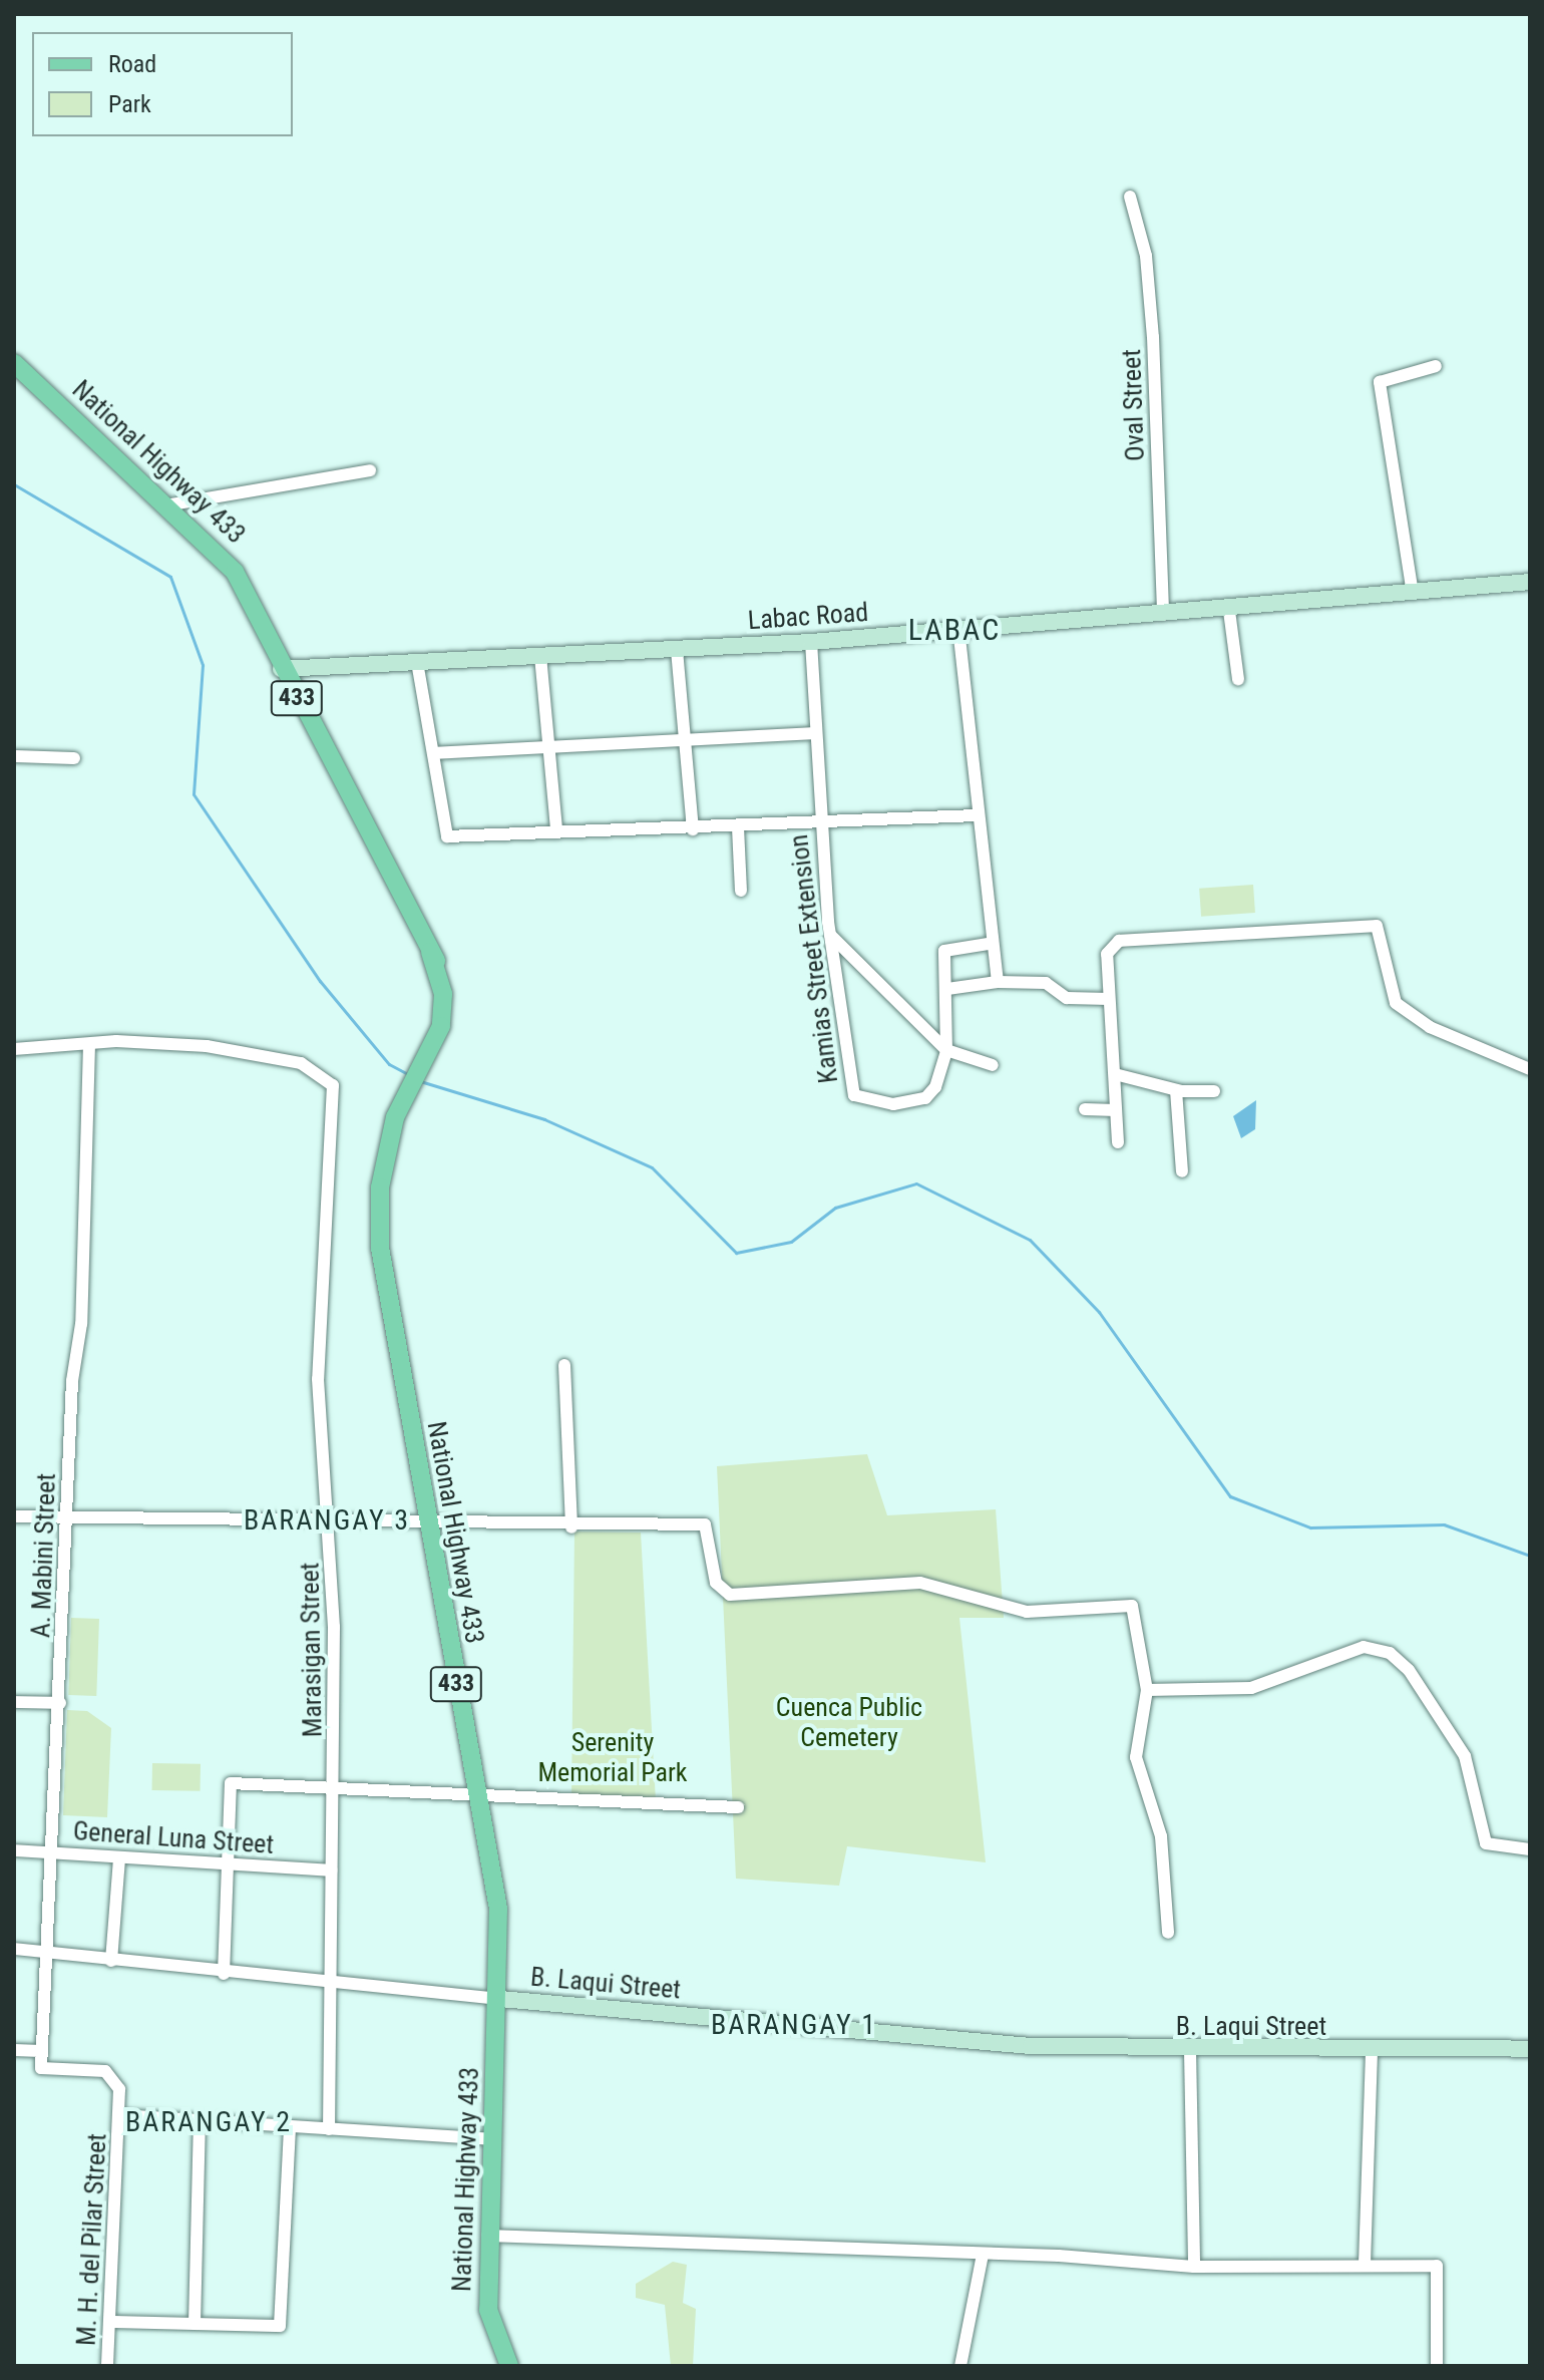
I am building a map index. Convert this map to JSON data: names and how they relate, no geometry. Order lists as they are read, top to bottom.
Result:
{
  "streets": {
    "main road": ["National Highway 433", "433"],
    "street": [
      "Oval Street",
      "Labac Road",
      "Kamias Street Extension",
      "A. Mabini Street",
      "Marasigan Street",
      "General Luna Street",
      "B. Laqui Street",
      "M. H. del Pilar Street"
    ]
  },
  "crossings": [
    ["Oval Street", "Labac Road"],
    ["National Highway 433", "Labac Road"],
    ["National Highway 433", "B. Laqui Street"],
    ["Labac Road", "Kamias Street Extension"],
    ["A. Mabini Street", "Marasigan Street"],
    ["A. Mabini Street", "General Luna Street"],
    ["A. Mabini Street", "B. Laqui Street"],
    ["A. Mabini Street", "M. H. del Pilar Street"],
    ["Marasigan Street", "General Luna Street"],
    ["Marasigan Street", "B. Laqui Street"]
  ],
  "districts": [
    "LABAC",
    "BARANGAY 3",
    "BARANGAY 1",
    "BARANGAY 2"
  ],
  "parks": ["Cuenca Public Cemetery", "Serenity Memorial Park"],
  "legend": ["Road", "Park"]
}
